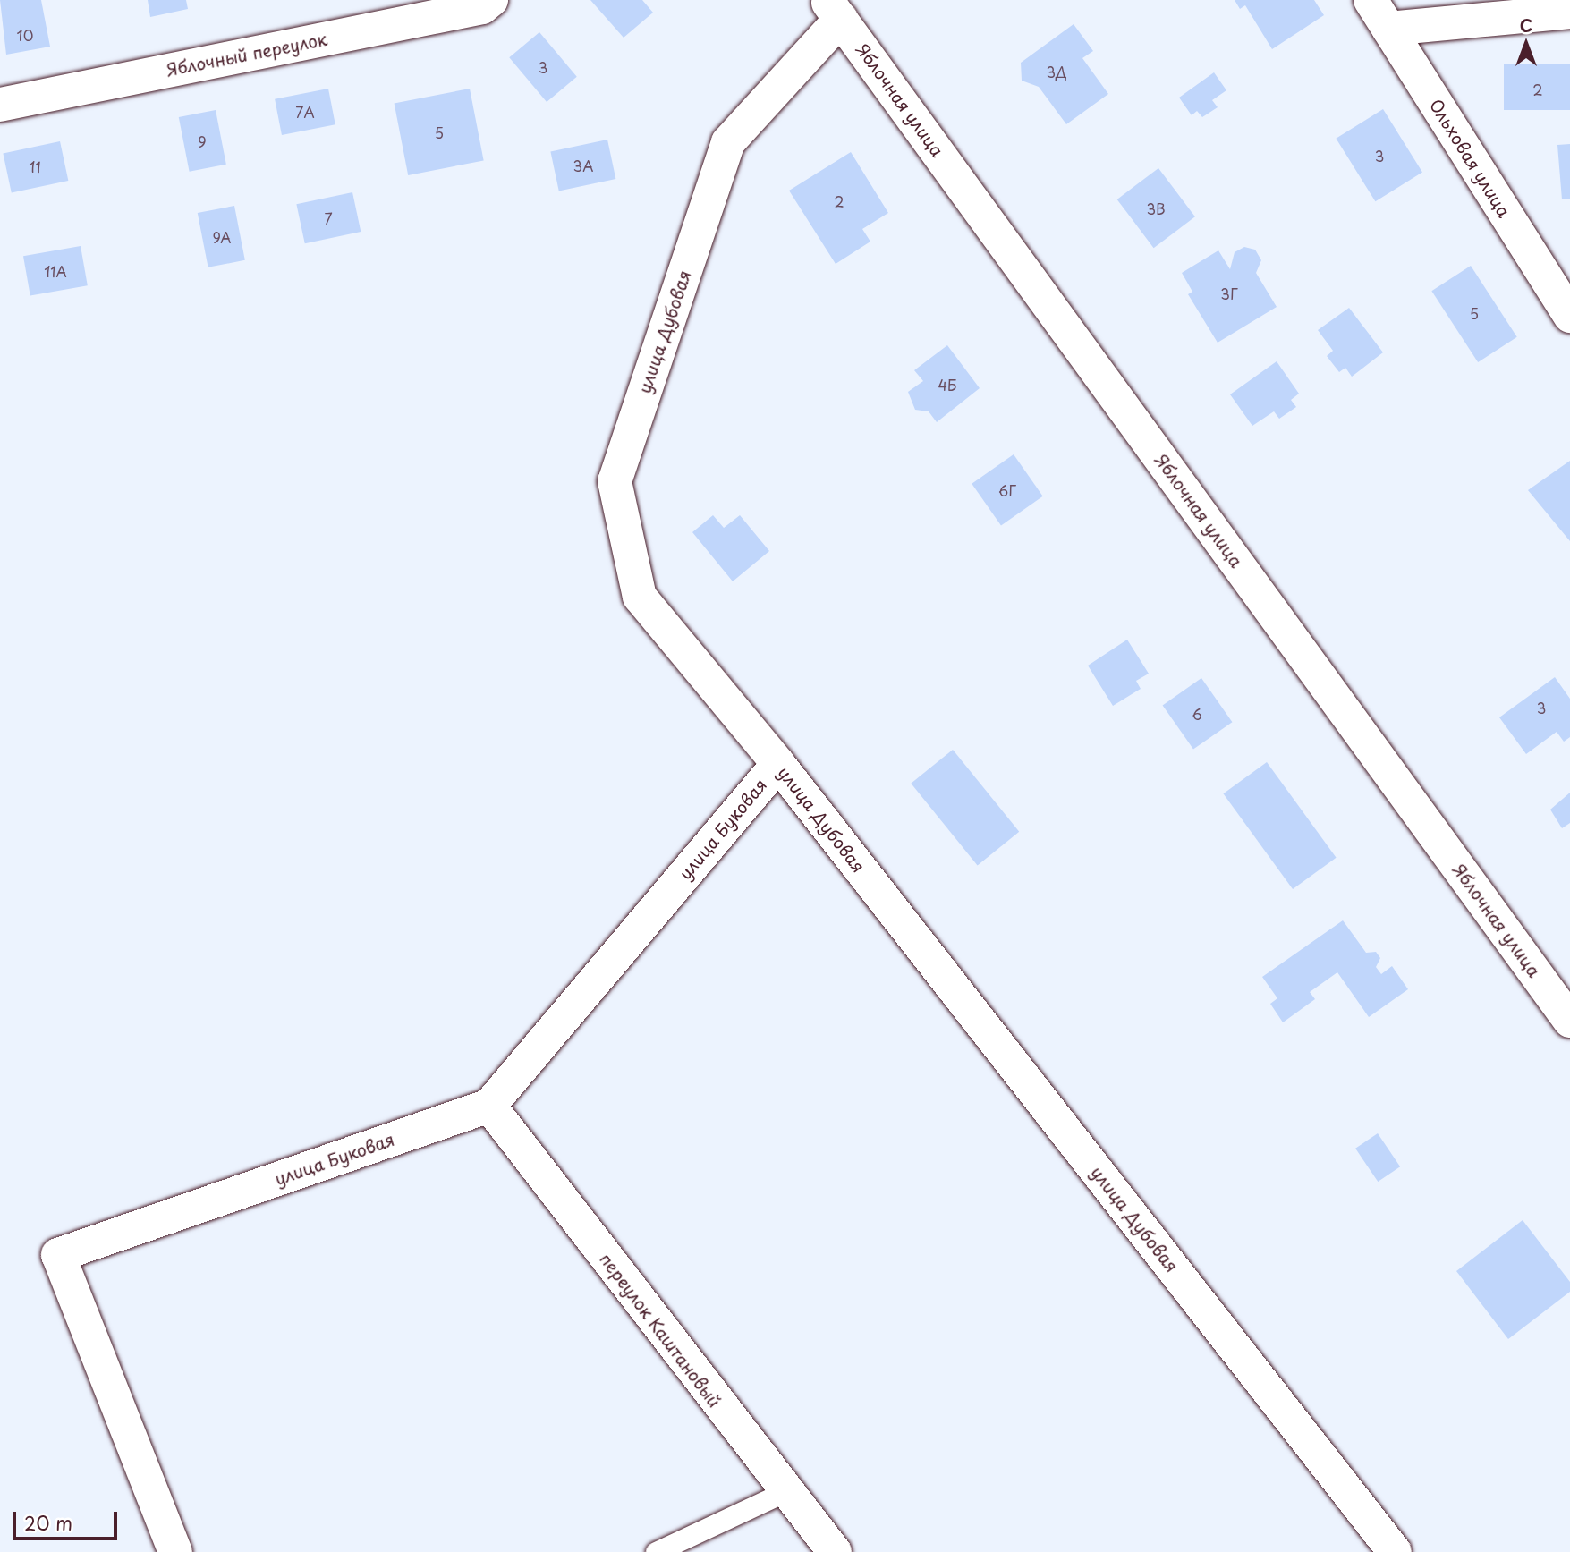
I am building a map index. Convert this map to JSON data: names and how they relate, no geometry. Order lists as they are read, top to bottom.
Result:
{
  "streets": {
    "street": [
      "Яблочный переулок",
      "Яблочная улица",
      "Ольховая улица",
      "улица Дубовая",
      "улица Буковая",
      "переулок Каштановый"
    ]
  },
  "crossings": [
    ["Яблочная улица", "улица Дубовая"],
    ["улица Дубовая", "улица Буковая"],
    ["улица Буковая", "переулок Каштановый"]
  ],
  "house_numbers": [
    "10",
    "3",
    "3Д",
    "2",
    "7А",
    "5",
    "9",
    "3",
    "3А",
    "11",
    "2",
    "3В",
    "7",
    "9А",
    "11А",
    "3Г",
    "5",
    "4Б",
    "6Г",
    "3",
    "6"
  ],
  "scale_bar": "20 m",
  "north": "top"
}
